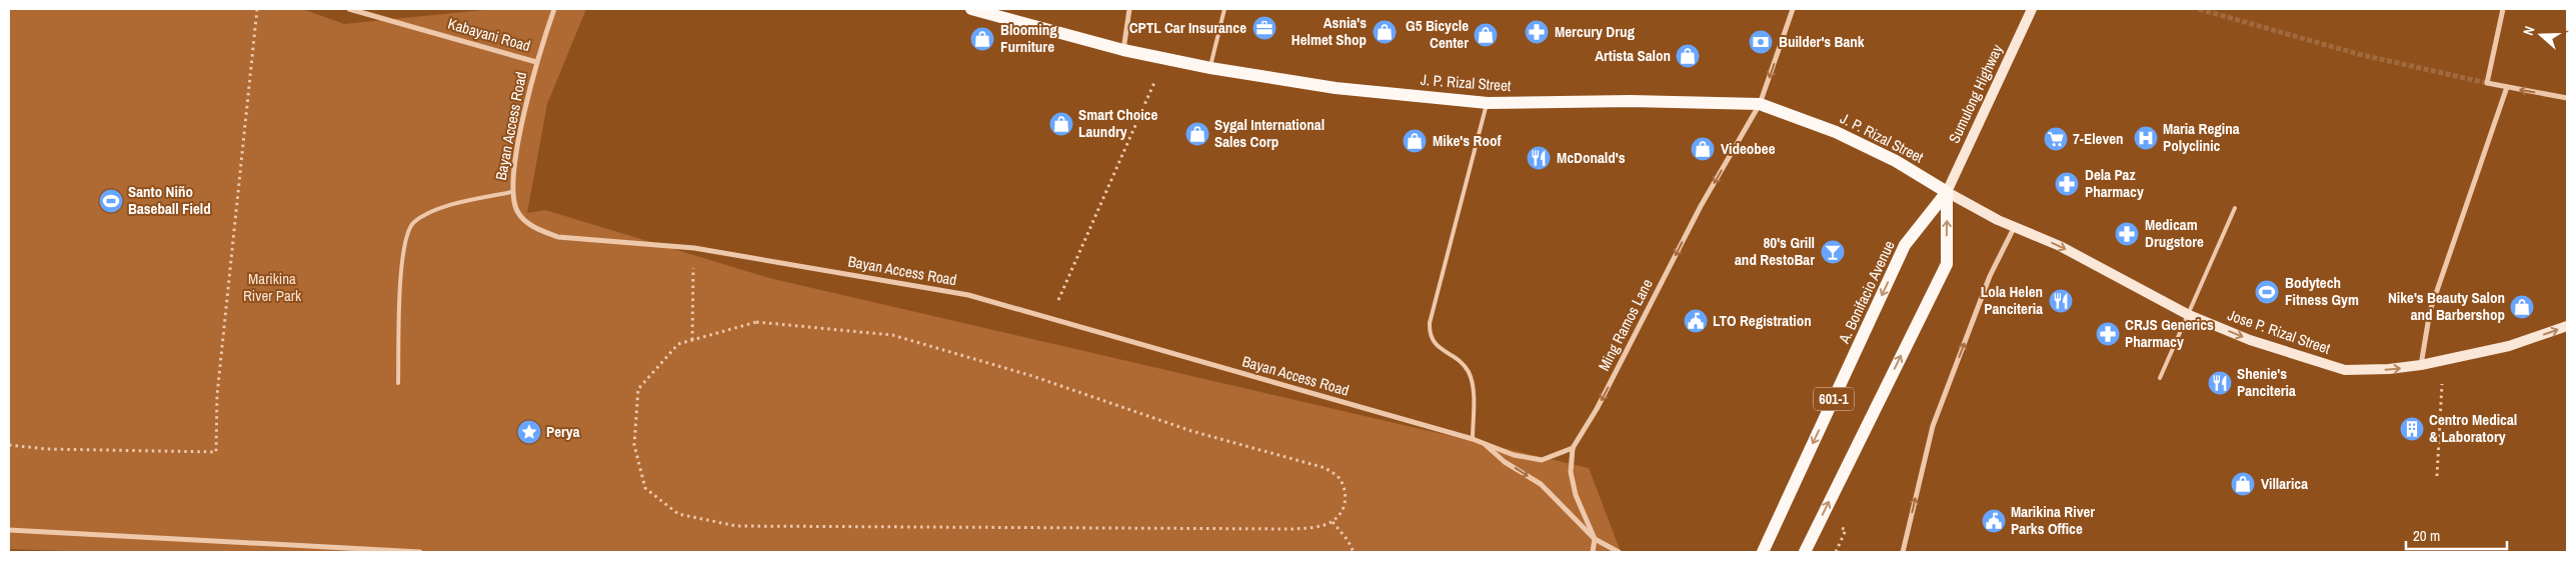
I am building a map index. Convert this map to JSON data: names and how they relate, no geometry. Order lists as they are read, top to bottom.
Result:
{
  "streets": {
    "main road": ["J. P. Rizal Street", "A. Bonifacio Avenue", "601-1"],
    "street": [
      "Kabayani Road",
      "Sumulong Highway",
      "Bayan Access Road",
      "Ming Ramos Lane",
      "Jose P. Rizal Street"
    ]
  },
  "crossings": [
    ["Kabayani Road", "Bayan Access Road"],
    ["J. P. Rizal Street", "Sumulong Highway"],
    ["J. P. Rizal Street", "A. Bonifacio Avenue"],
    ["J. P. Rizal Street", "Ming Ramos Lane"],
    ["J. P. Rizal Street", "Jose P. Rizal Street"],
    ["J. P. Rizal Street", "601-1"],
    ["Sumulong Highway", "A. Bonifacio Avenue"],
    ["Sumulong Highway", "Jose P. Rizal Street"],
    ["Sumulong Highway", "601-1"],
    ["Bayan Access Road", "Ming Ramos Lane"],
    ["A. Bonifacio Avenue", "Jose P. Rizal Street"],
    ["A. Bonifacio Avenue", "601-1"],
    ["Jose P. Rizal Street", "601-1"]
  ],
  "one_way": ["Ming Ramos Lane", "Jose P. Rizal Street"],
  "parks": ["Marikina River Park"],
  "places": {
    "office": ["CPTL Car Insurance"],
    "shop": [
      "Asnia's Helmet Shop",
      "G5 Bicycle Center",
      "Blooming Furniture",
      "Artista Salon",
      "Smart Choice Laundry",
      "Sygal International Sales Corp",
      "Mike's Roof",
      "Videobee",
      "Nike's Beauty Salon and Barbershop",
      "Villarica"
    ],
    "pharmacy": [
      "Mercury Drug",
      "Dela Paz Pharmacy",
      "Medicam Drugstore",
      "CRJS Generics Pharmacy"
    ],
    "bank": ["Builder's Bank"],
    "hospital": ["Maria Regina Polyclinic"],
    "supermarket": ["7-Eleven"],
    "restaurant": ["McDonald's", "Lola Helen Panciteria", "Shenie's Panciteria"],
    "sports": ["Santo Niño Baseball Field", "Bodytech Fitness Gym"],
    "bar": ["80's Grill and RestoBar"],
    "public building": ["LTO Registration", "Marikina River Parks Office"],
    "building": ["Centro Medical & Laboratory"],
    "place": ["Perya"]
  },
  "scale_bar": "20 m",
  "north": "left"
}
